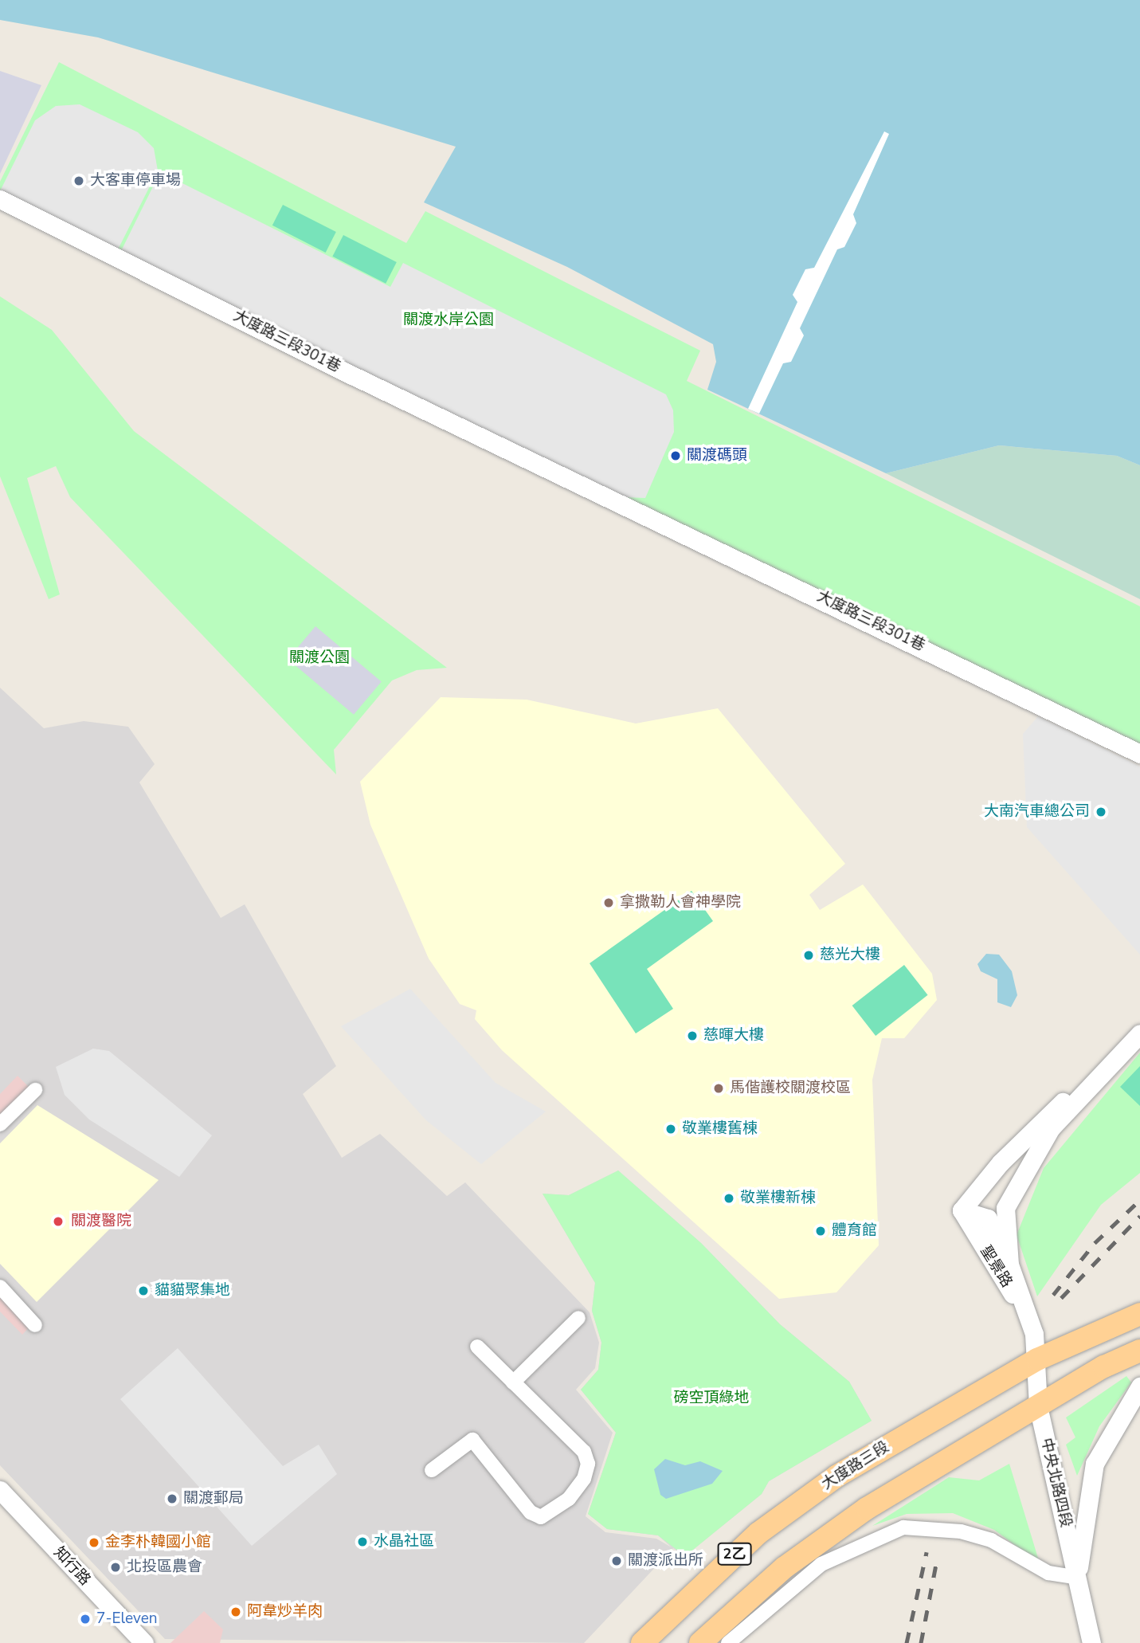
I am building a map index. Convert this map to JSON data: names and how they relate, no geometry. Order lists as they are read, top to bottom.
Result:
{
  "streets": {
    "main road": ["大度路三段", "2乙"],
    "street": [
      "大度路三段301巷",
      "聖景路",
      "中央北路四段",
      "知行路"
    ]
  },
  "crossings": [
    ["聖景路", "中央北路四段"],
    ["大度路三段", "中央北路四段"],
    ["中央北路四段", "2乙"]
  ],
  "parks": ["關渡水岸公園", "關渡公園", "磅空頂綠地"],
  "places": [
    "大客車停車場",
    "關渡碼頭",
    "大南汽車總公司",
    "拿撒勒人會神學院",
    "慈光大樓",
    "慈暉大樓",
    "馬偕護校關渡校區",
    "敬業樓舊棟",
    "敬業樓新棟",
    "關渡醫院",
    "體育館",
    "貓貓聚集地",
    "關渡郵局",
    "水晶社區",
    "金李朴韓國小館",
    "關渡派出所",
    "北投區農會",
    "阿韋炒羊肉",
    "7-Eleven"
  ]
}
